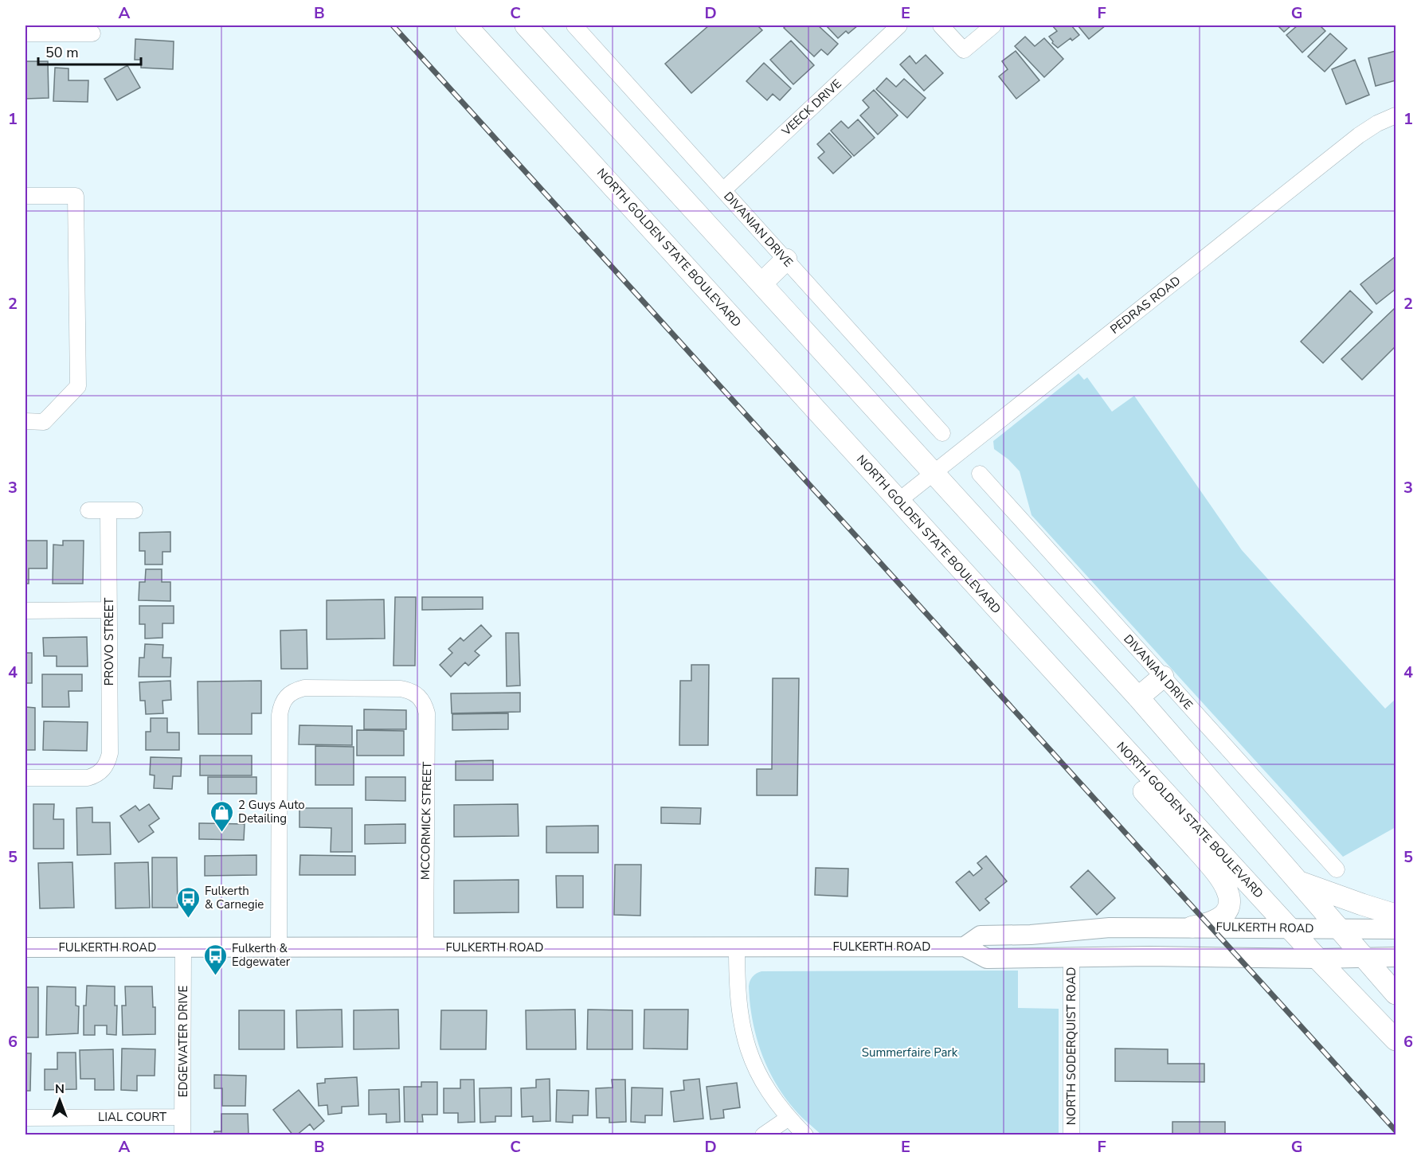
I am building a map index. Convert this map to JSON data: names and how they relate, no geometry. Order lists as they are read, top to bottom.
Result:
{
  "streets": {
    "main road": ["NORTH GOLDEN STATE BOULEVARD"],
    "street": [
      "VEECK DRIVE",
      "DIVANIAN DRIVE",
      "PEDRAS ROAD",
      "PROVO STREET",
      "MCCORMICK STREET",
      "FULKERTH ROAD",
      "EDGEWATER DRIVE",
      "NORTH SODERQUIST ROAD",
      "LIAL COURT"
    ]
  },
  "crossings": [
    ["VEECK DRIVE", "DIVANIAN DRIVE"],
    ["NORTH GOLDEN STATE BOULEVARD", "PEDRAS ROAD"],
    ["NORTH GOLDEN STATE BOULEVARD", "FULKERTH ROAD"],
    ["MCCORMICK STREET", "FULKERTH ROAD"],
    ["FULKERTH ROAD", "EDGEWATER DRIVE"],
    ["FULKERTH ROAD", "NORTH SODERQUIST ROAD"],
    ["EDGEWATER DRIVE", "LIAL COURT"]
  ],
  "parks": ["Summerfaire Park"],
  "places": {
    "shop": ["2 Guys Auto Detailing"],
    "bus stop": ["Fulkerth & Carnegie", "Fulkerth & Edgewater"]
  },
  "scale_bar": "50 m",
  "north": "top",
  "grid": {
    "columns": [
      "A",
      "B",
      "C",
      "D",
      "E",
      "F",
      "G"
    ],
    "rows": [
      "1",
      "2",
      "3",
      "4",
      "5",
      "6"
    ]
  }
}
